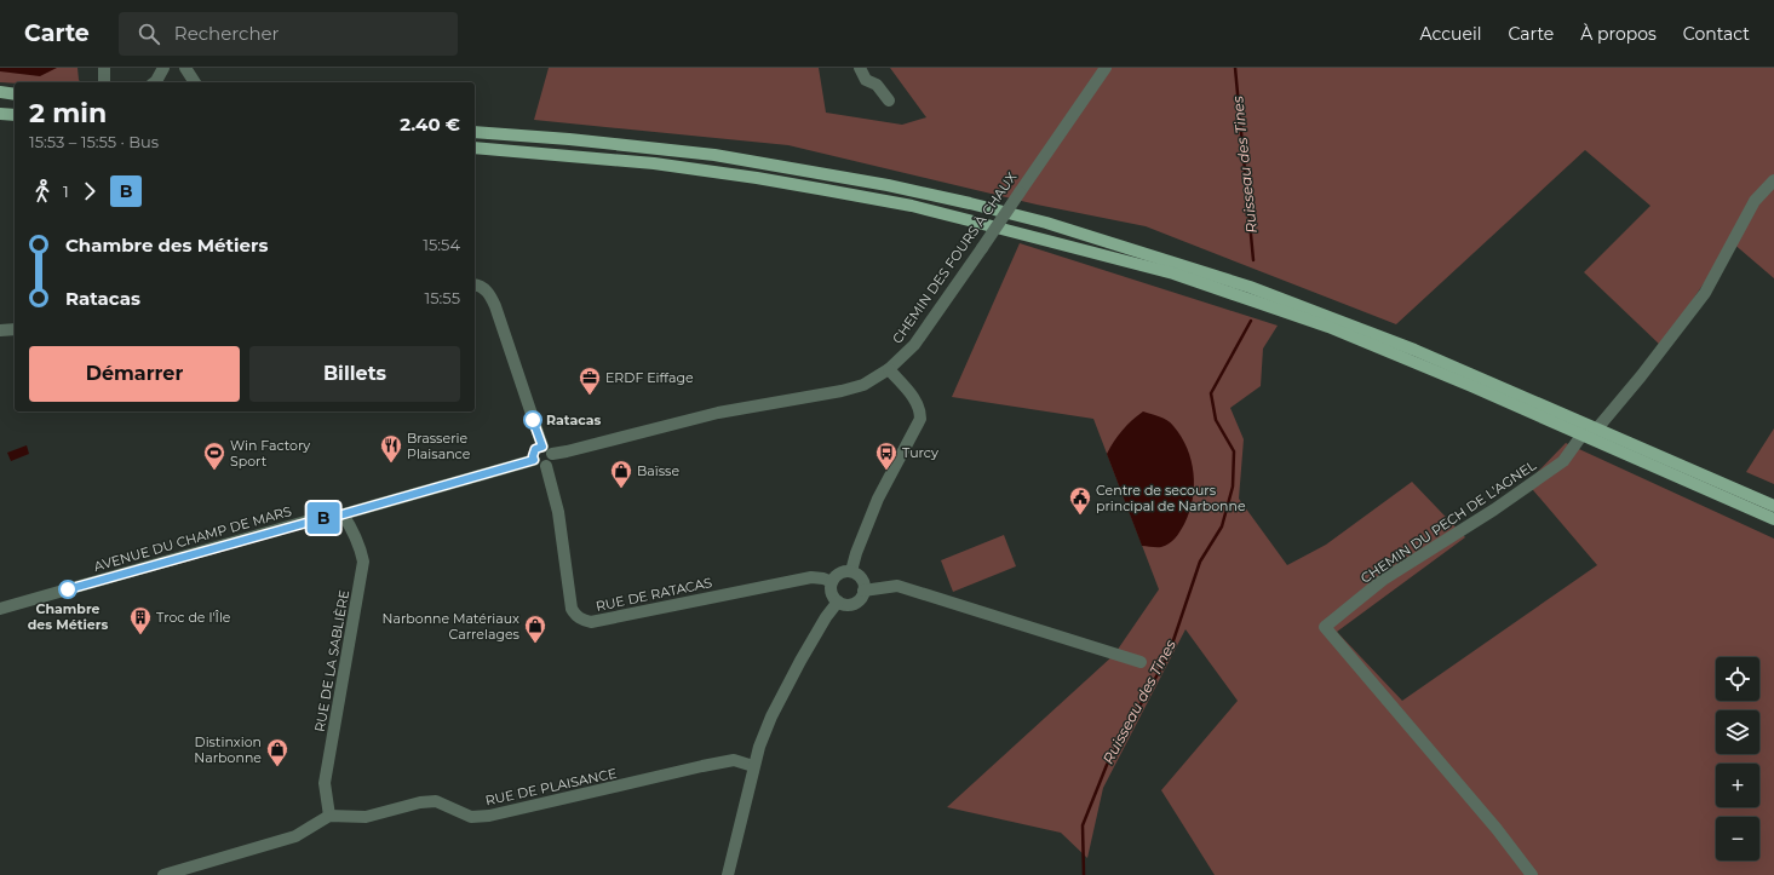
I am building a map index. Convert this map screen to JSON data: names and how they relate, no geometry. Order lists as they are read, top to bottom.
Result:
{
  "streets": {
    "street": [
      "CHEMIN DES FOURS À CHAUX",
      "CHEMIN DU PECH DE L'AGNEL",
      "AVENUE DU CHAMP DE MARS",
      "RUE DE RATACAS",
      "RUE DE LA SABLIÈRE",
      "RUE DE PLAISANCE"
    ]
  },
  "crossings": [
    ["AVENUE DU CHAMP DE MARS", "RUE DE RATACAS"],
    ["AVENUE DU CHAMP DE MARS", "RUE DE LA SABLIÈRE"],
    ["RUE DE LA SABLIÈRE", "RUE DE PLAISANCE"]
  ],
  "water": ["Ruisseau des Tines"],
  "places": {
    "office": ["ERDF Eiffage"],
    "other": ["Ratacas", "Chambre des Métiers"],
    "restaurant": ["Brasserie Plaisance"],
    "sports": ["Win Factory Sport"],
    "bus stop": ["Turcy"],
    "shop": ["Baïsse", "Narbonne Matériaux Carrelages", "Distinxion Narbonne"],
    "public building": ["Centre de secours principal de Narbonne"],
    "building": ["Troc de l'Île"]
  },
  "lines": ["bus line B"],
  "page": {
    "header": "Carte",
    "search": "Rechercher",
    "nav": [
      "Accueil",
      "Carte",
      "À propos",
      "Contact"
    ],
    "on_map": "B",
    "heading": ["2 min", "15:53 – 15:55 · Bus", "2.40 €"],
    "legs": ["1", "B"],
    "list": [
      {
        "name": "Chambre des Métiers",
        "value": "15:54"
      },
      {
        "name": "Ratacas",
        "value": "15:55"
      }
    ],
    "buttons": ["Démarrer", "Billets"],
    "map_buttons": ["+", "−"]
  }
}
